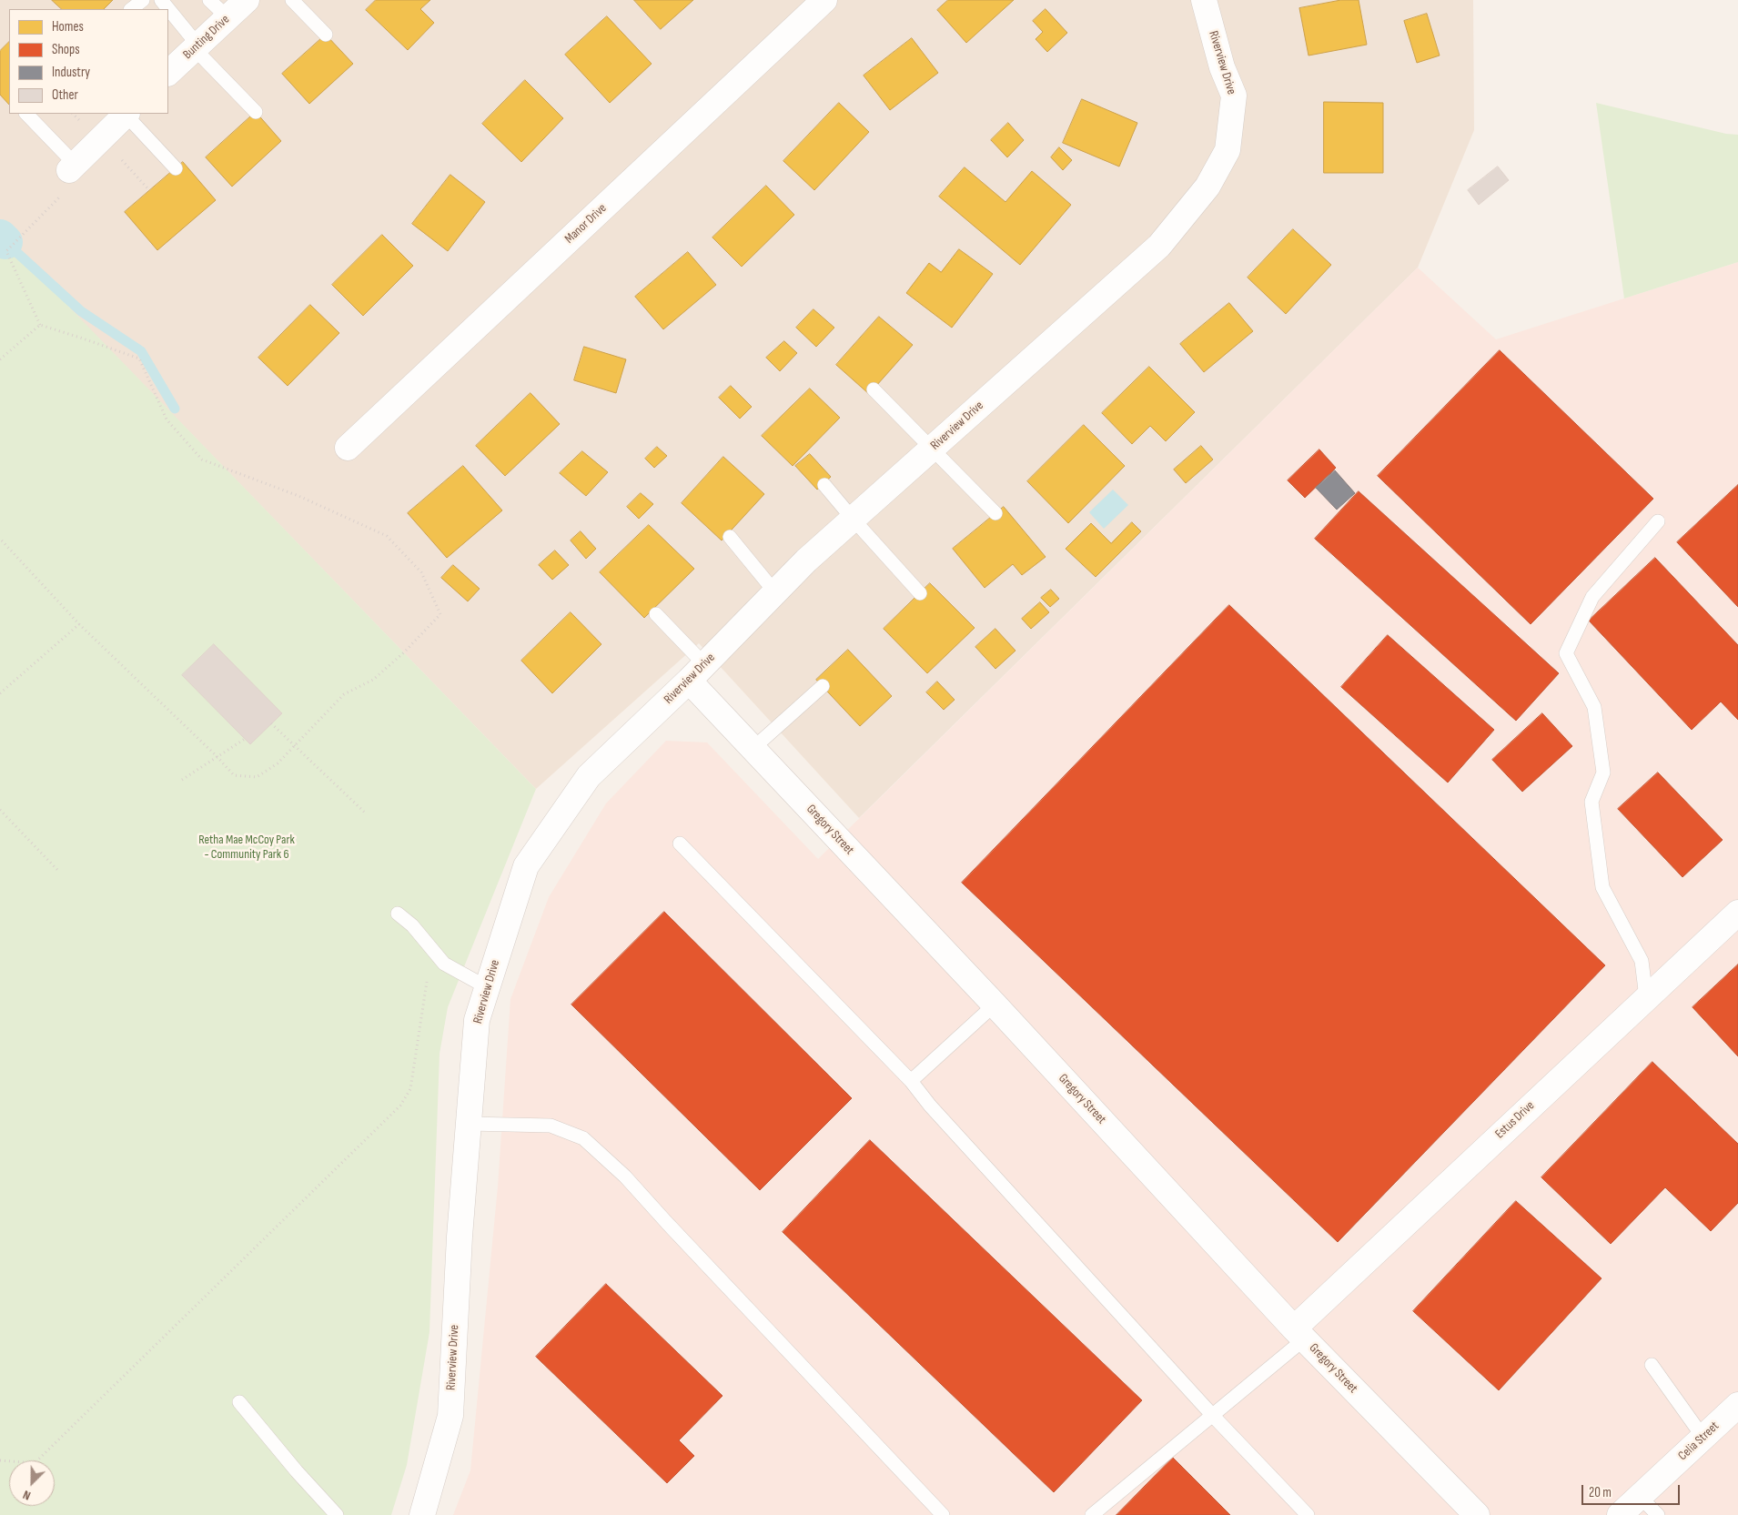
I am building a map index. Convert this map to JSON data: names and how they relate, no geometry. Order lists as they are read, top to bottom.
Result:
{
  "streets": {
    "street": [
      "Bunting Drive",
      "Riverview Drive",
      "Manor Drive",
      "Gregory Street",
      "Estus Drive",
      "Celia Street"
    ]
  },
  "crossings": [
    ["Riverview Drive", "Gregory Street"],
    ["Gregory Street", "Estus Drive"]
  ],
  "parks": ["Retha Mae McCoy Park - Community Park 6"],
  "legend": [
    "Homes",
    "Shops",
    "Industry",
    "Other"
  ],
  "scale_bar": "20 m",
  "north": "bottom left"
}
